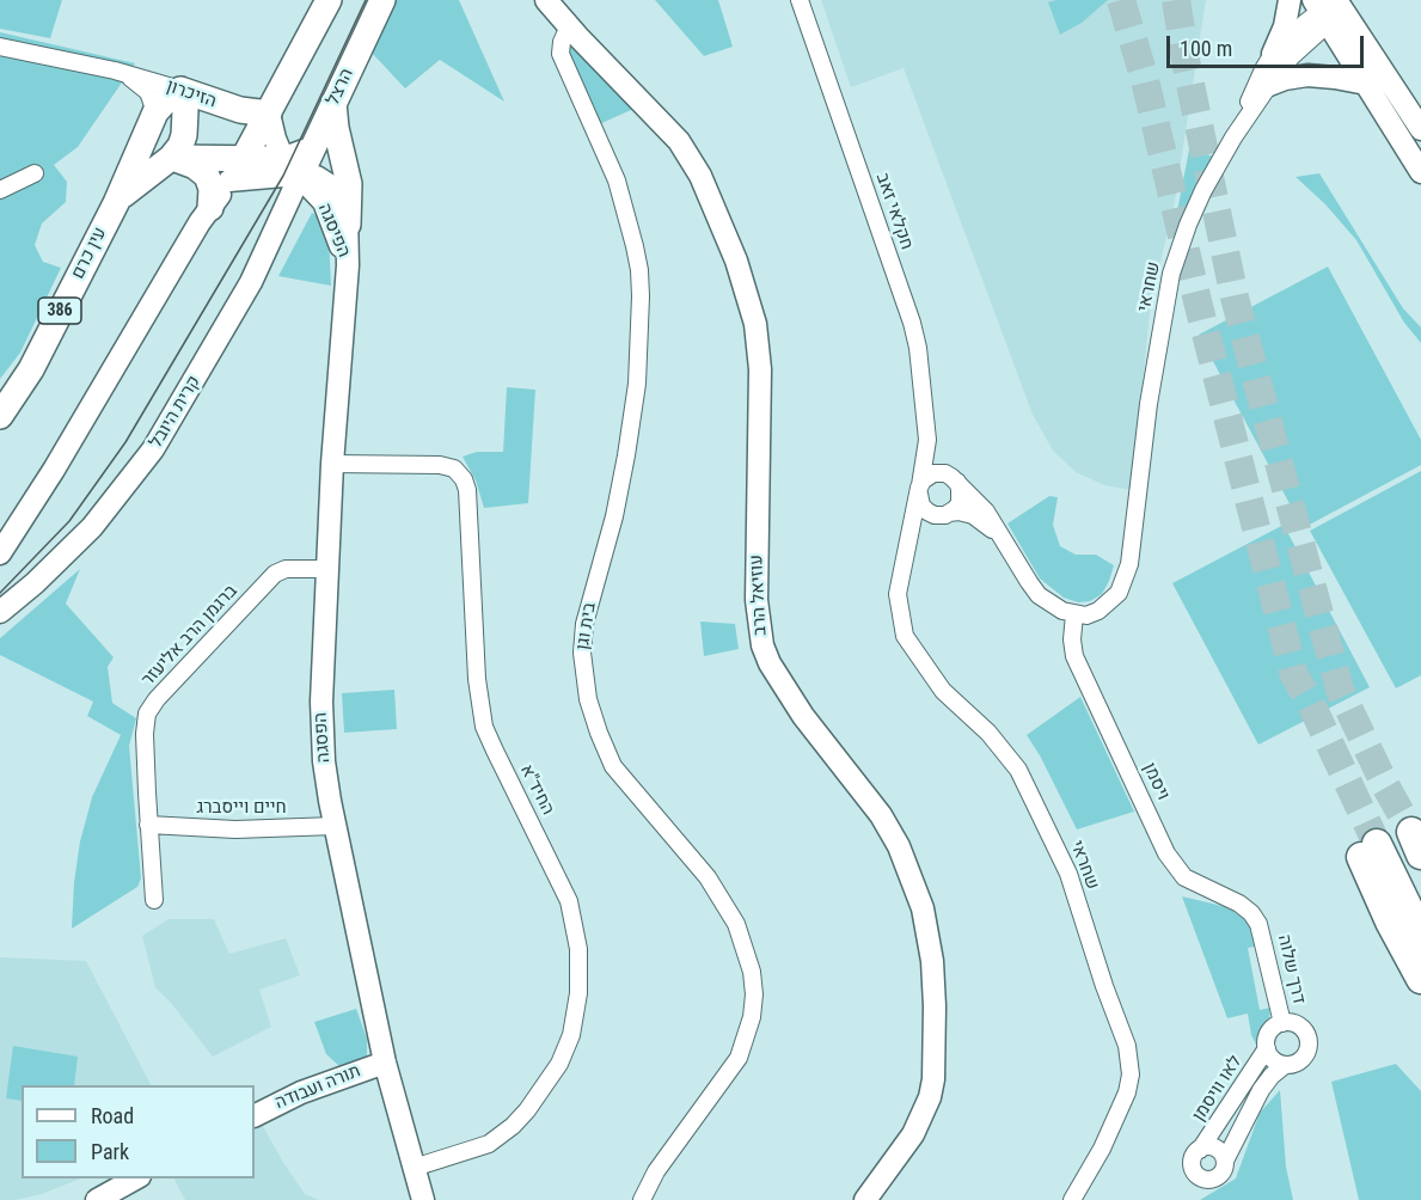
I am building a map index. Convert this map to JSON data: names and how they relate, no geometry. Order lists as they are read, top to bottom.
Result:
{
  "streets": {
    "main road": [
      "הרצל",
      "הזיכרון",
      "עין כרם",
      "386"
    ],
    "street": [
      "חקלאי זאב",
      "הפיסגה",
      "שחראי",
      "קרית היובל",
      "עוזיאל הרב",
      "בית וגן",
      "ברגמן הרב אליעזר",
      "הפסגה",
      "ויסמן",
      "החיד\"א",
      "חיים וייסברג",
      "דרך שלוה",
      "תורה ועבודה",
      "לאו וויסמן"
    ]
  },
  "crossings": [
    ["הרצל", "הפיסגה"],
    ["הרצל", "קרית היובל"],
    ["הזיכרון", "הפיסגה"],
    ["הזיכרון", "עין כרם"],
    ["חקלאי זאב", "שחראי"],
    ["הפיסגה", "קרית היובל"],
    ["הפיסגה", "הפסגה"],
    ["שחראי", "ויסמן"],
    ["עוזיאל הרב", "בית וגן"],
    ["ברגמן הרב אליעזר", "הפסגה"],
    ["ברגמן הרב אליעזר", "חיים וייסברג"],
    ["הפסגה", "החיד\"א"],
    ["הפסגה", "חיים וייסברג"],
    ["הפסגה", "תורה ועבודה"],
    ["ויסמן", "דרך שלוה"],
    ["דרך שלוה", "לאו וויסמן"]
  ],
  "legend": ["Road", "Park"],
  "scale_bar": "100 m"
}
